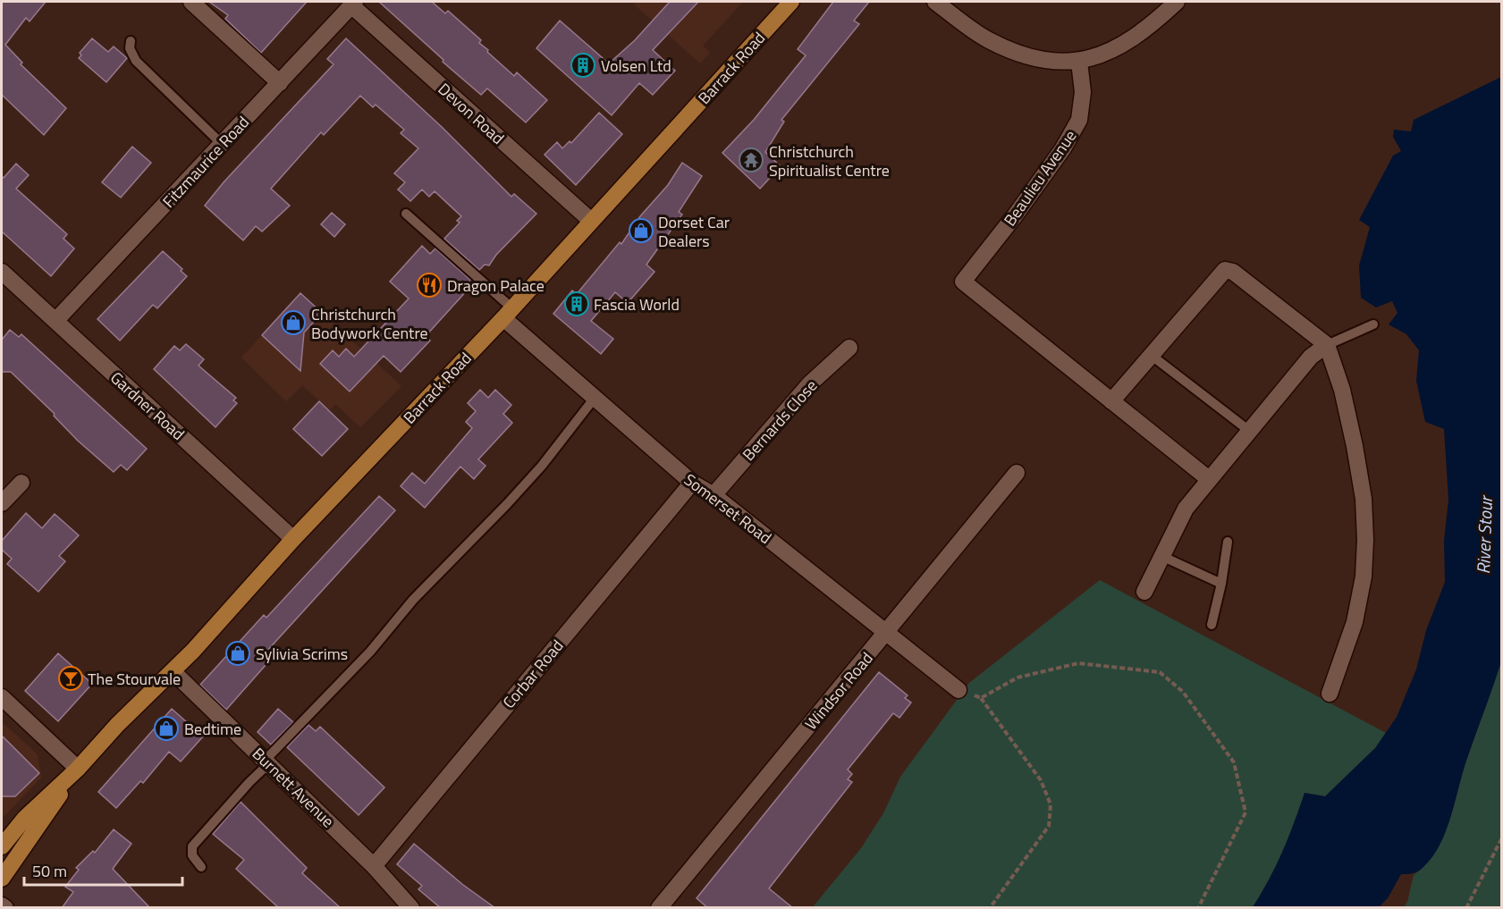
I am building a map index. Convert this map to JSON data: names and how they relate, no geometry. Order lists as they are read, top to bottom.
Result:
{
  "streets": {
    "main road": ["Barrack Road"],
    "street": [
      "Devon Road",
      "Fitzmaurice Road",
      "Beaulieu Avenue",
      "Gardner Road",
      "Bernards Close",
      "Somerset Road",
      "Corbar Road",
      "Windsor Road",
      "Burnett Avenue"
    ]
  },
  "crossings": [
    ["Barrack Road", "Devon Road"],
    ["Barrack Road", "Gardner Road"],
    ["Barrack Road", "Somerset Road"],
    ["Barrack Road", "Burnett Avenue"],
    ["Devon Road", "Fitzmaurice Road"],
    ["Fitzmaurice Road", "Gardner Road"],
    ["Bernards Close", "Somerset Road"],
    ["Somerset Road", "Corbar Road"],
    ["Somerset Road", "Windsor Road"],
    ["Corbar Road", "Burnett Avenue"]
  ],
  "water": ["River Stour"],
  "places": {
    "building": ["Volsen Ltd", "Fascia World"],
    "temple": ["Christchurch Spiritualist Centre"],
    "shop": [
      "Dorset Car Dealers",
      "Christchurch Bodywork Centre",
      "Sylivia Scrims",
      "Bedtime"
    ],
    "restaurant": ["Dragon Palace"],
    "bar": ["The Stourvale"]
  },
  "scale_bar": "50 m"
}
